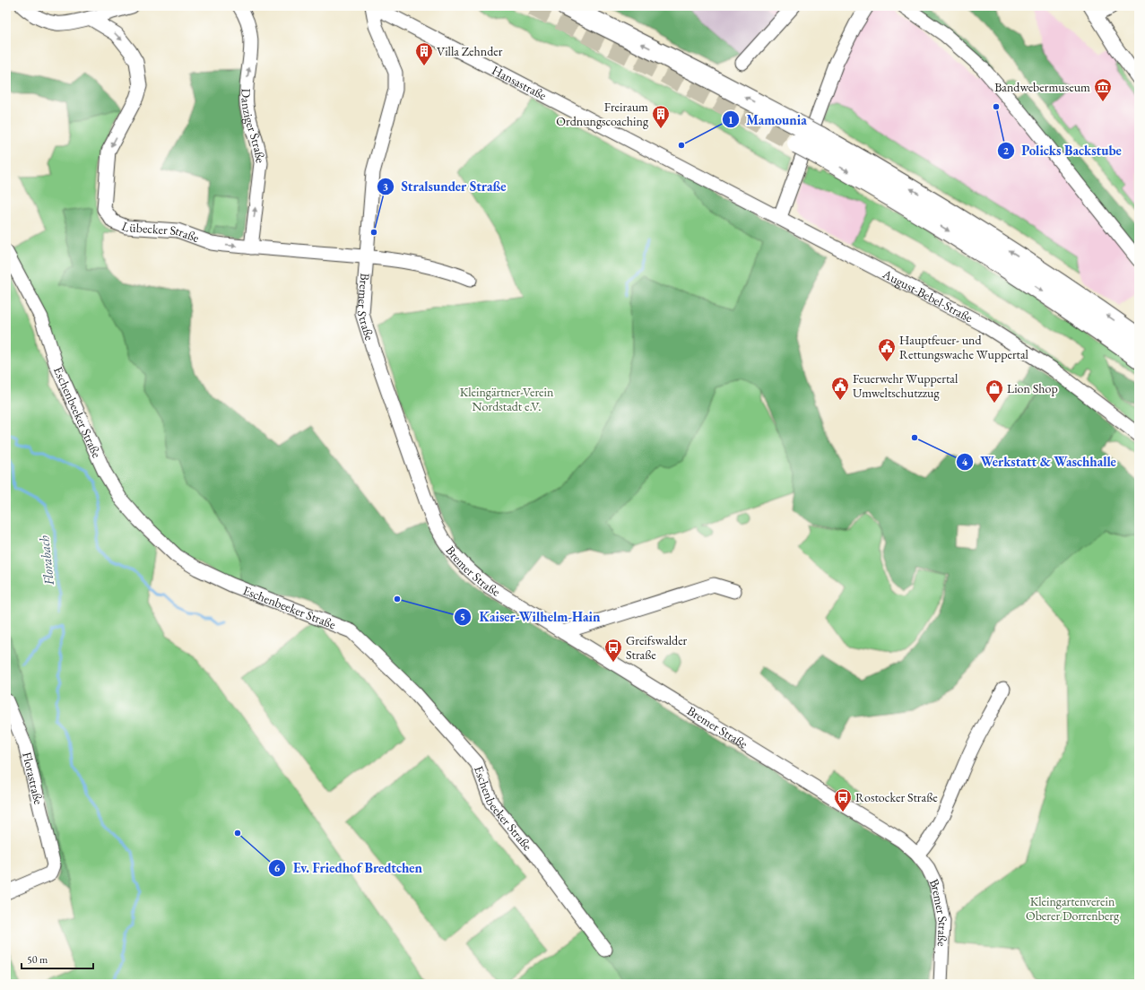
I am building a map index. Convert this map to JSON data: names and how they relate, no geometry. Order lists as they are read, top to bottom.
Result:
{
  "streets": {
    "street": [
      "Hansastraße",
      "Danziger Straße",
      "Lübecker Straße",
      "August-Bebel-Straße",
      "Bremer Straße",
      "Eschenbeeker Straße",
      "Florastraße"
    ]
  },
  "crossings": [
    ["Hansastraße", "August-Bebel-Straße"],
    ["Hansastraße", "Bremer Straße"],
    ["Danziger Straße", "Lübecker Straße"],
    ["Lübecker Straße", "Bremer Straße"]
  ],
  "one_way": ["Danziger Straße"],
  "water": ["Florabach"],
  "parks": ["Kleingärtner-Verein Nordstadt e.V.", "Kleingartenverein Oberer Dorrenberg"],
  "places": {
    "building": ["Villa Zehnder", "Freiraum Ordnungscoaching"],
    "museum": ["Bandwebermuseum"],
    "other": [
      "Policks Backstube",
      "Mamounia",
      "Stralsunder Straße",
      "Werkstatt & Waschhalle",
      "Kaiser-Wilhelm-Hain",
      "Ev. Friedhof Bredtchen"
    ],
    "public building": ["Hauptfeuer- und Rettungswache Wuppertal", "Feuerwehr Wuppertal Umweltschutzzug"],
    "shop": ["Lion Shop"],
    "bus stop": ["Greifswalder Straße", "Rostocker Straße"]
  },
  "scale_bar": "50 m"
}
